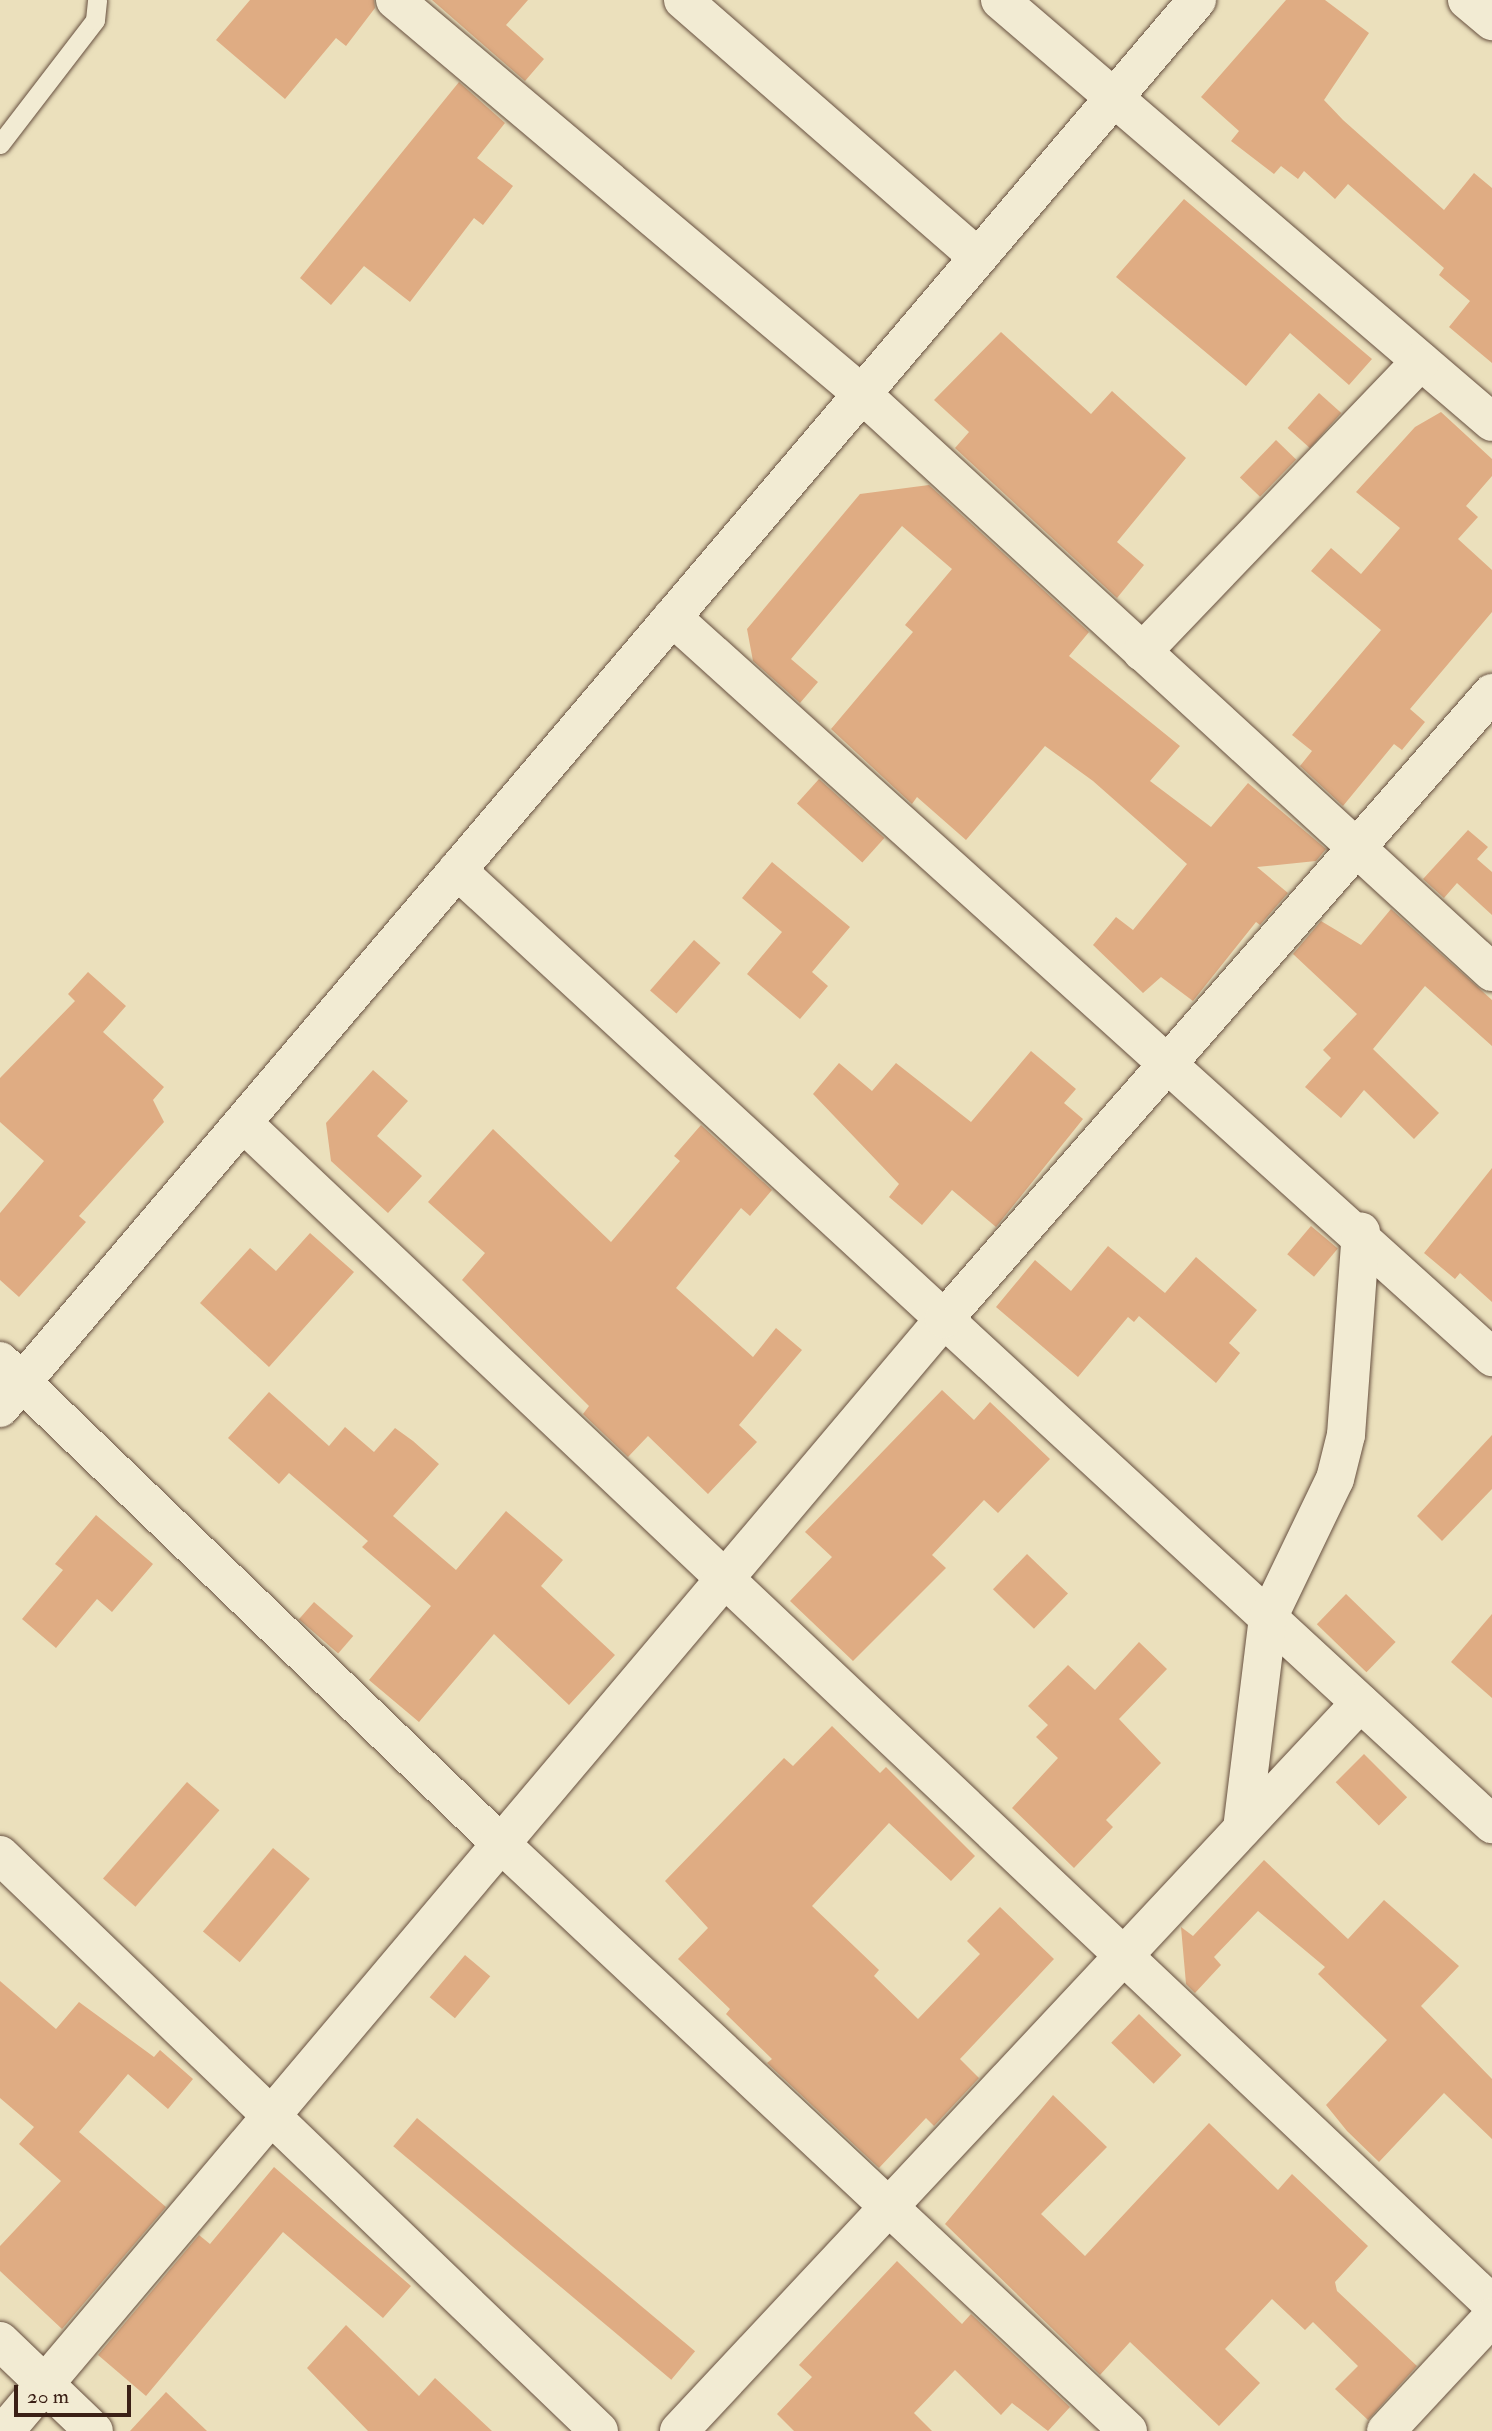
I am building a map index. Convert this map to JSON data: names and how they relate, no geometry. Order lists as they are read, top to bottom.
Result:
{
  "scale_bar": "20 m"
}
